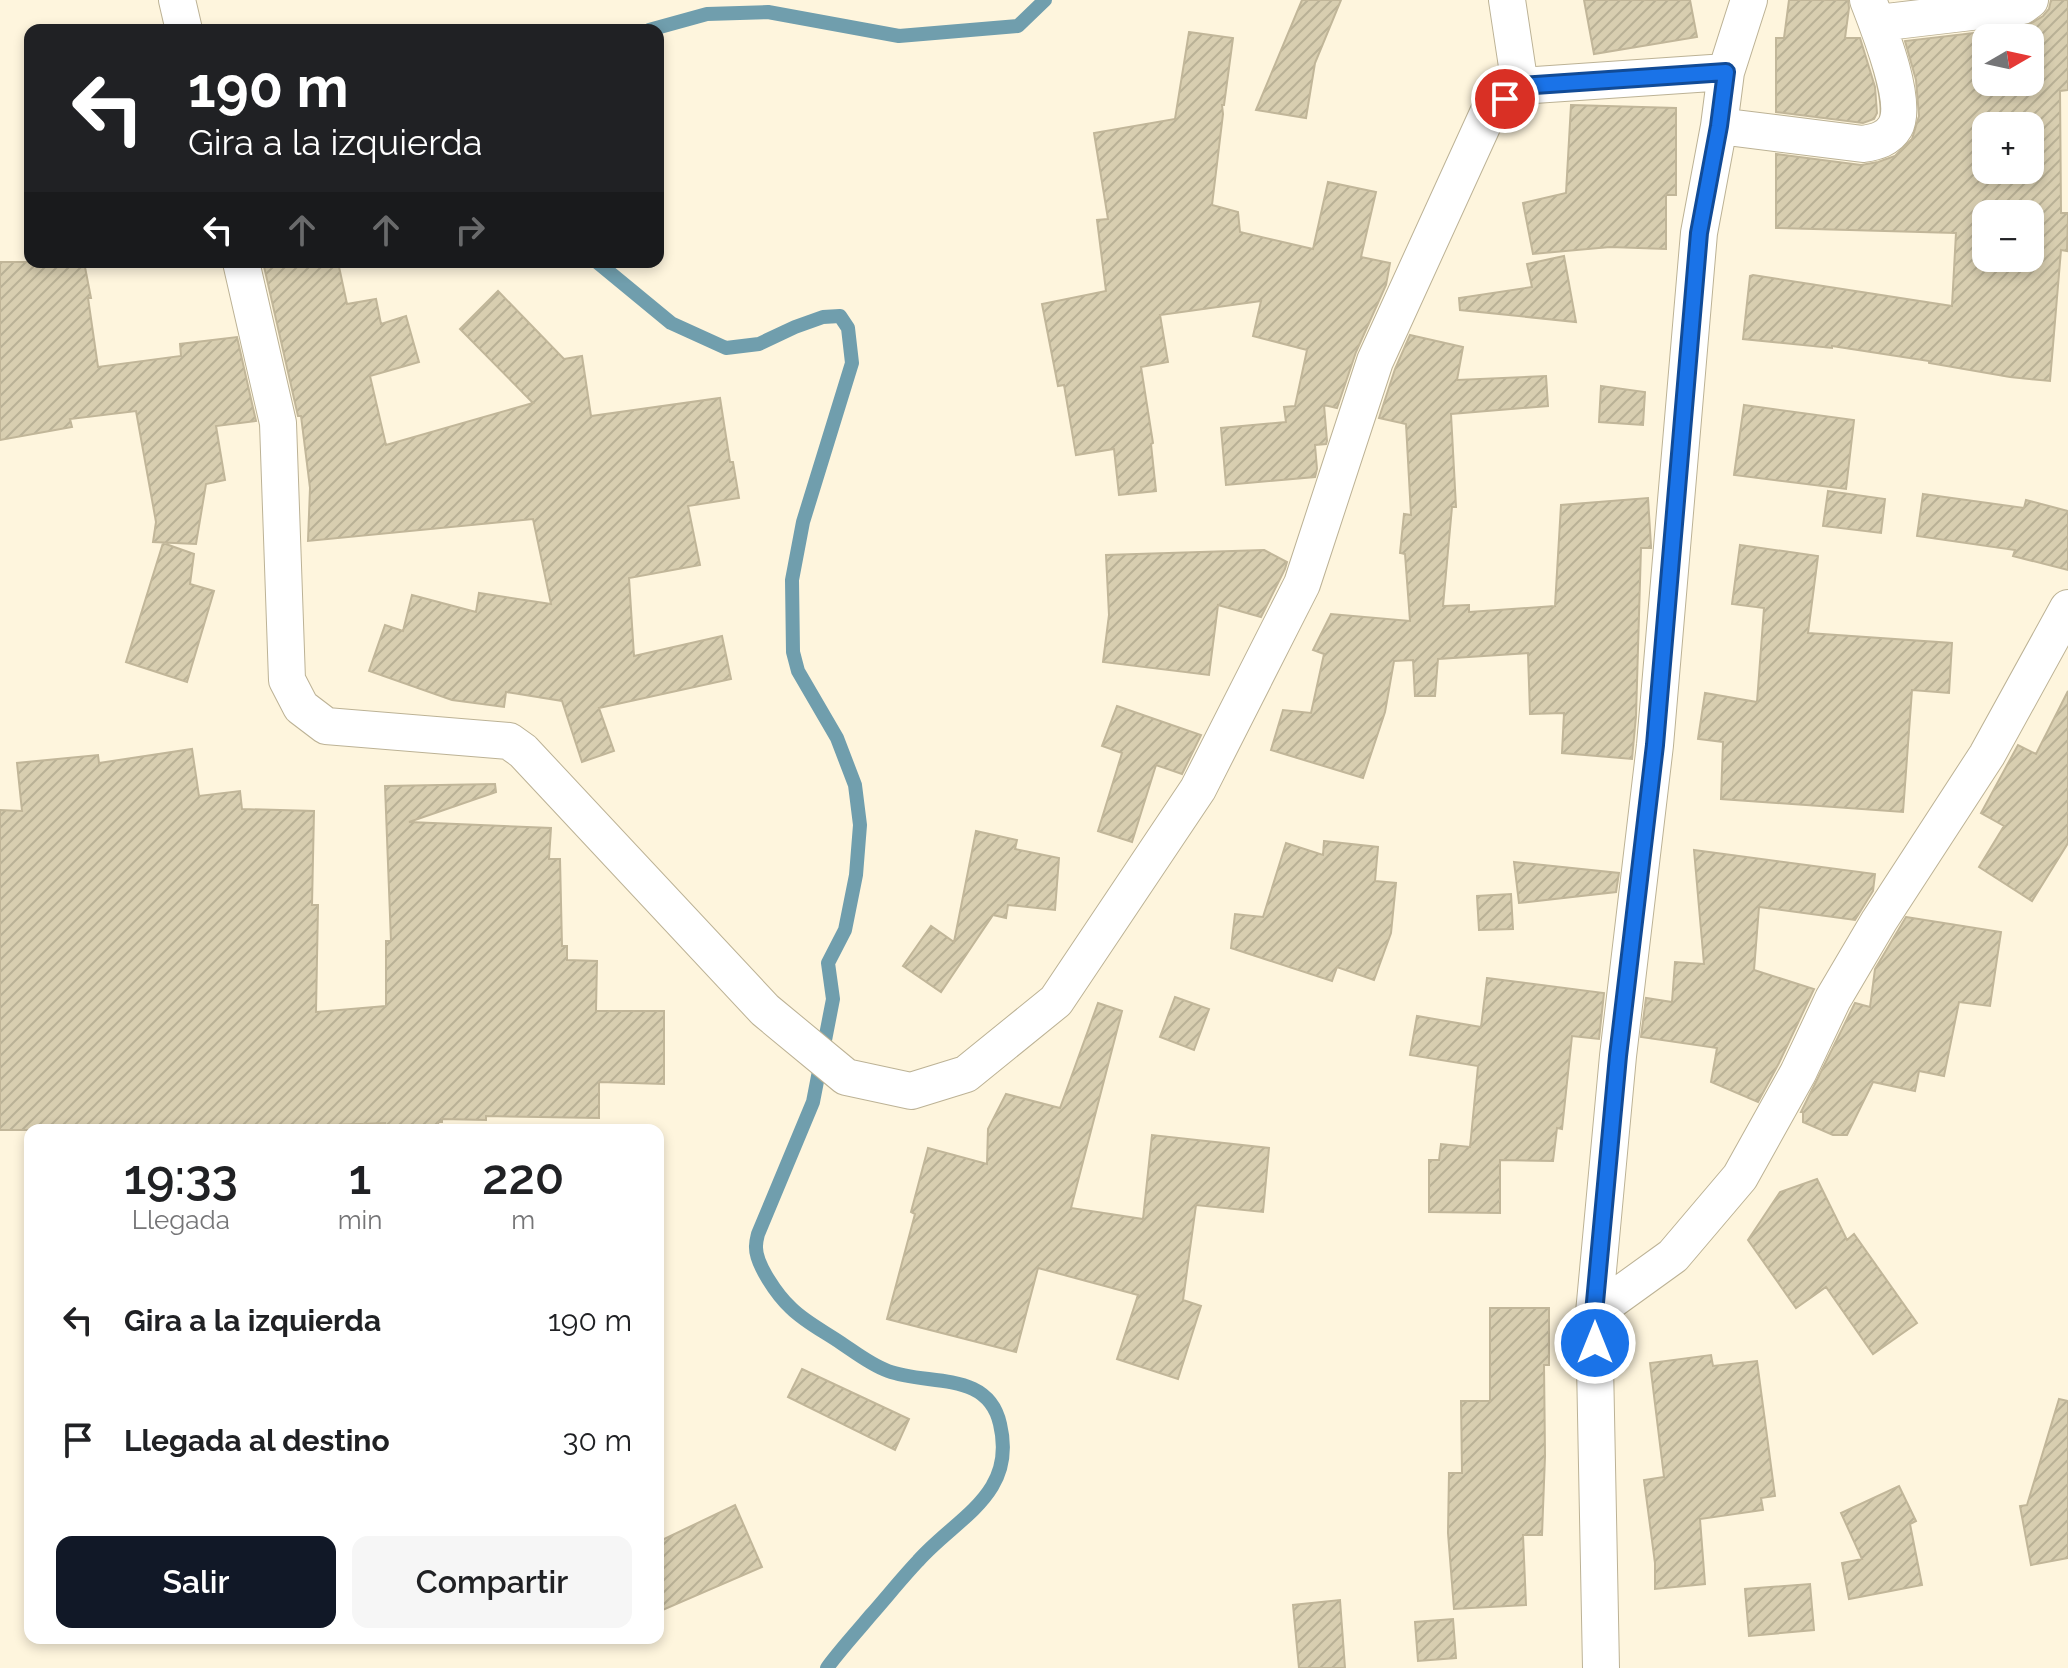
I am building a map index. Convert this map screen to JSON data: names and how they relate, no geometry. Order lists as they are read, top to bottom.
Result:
{
  "north": "right",
  "page": {
    "map_buttons": ["+", "−"],
    "turn": ["190 m", "Gira a la izquierda"],
    "eta": [
      "19:33",
      "Llegada",
      "1",
      "min",
      "220",
      "m"
    ],
    "list": [
      {
        "name": "Gira a la izquierda",
        "value": "190 m"
      },
      {
        "name": "Llegada al destino",
        "value": "30 m"
      }
    ],
    "buttons": ["Salir", "Compartir"]
  }
}
